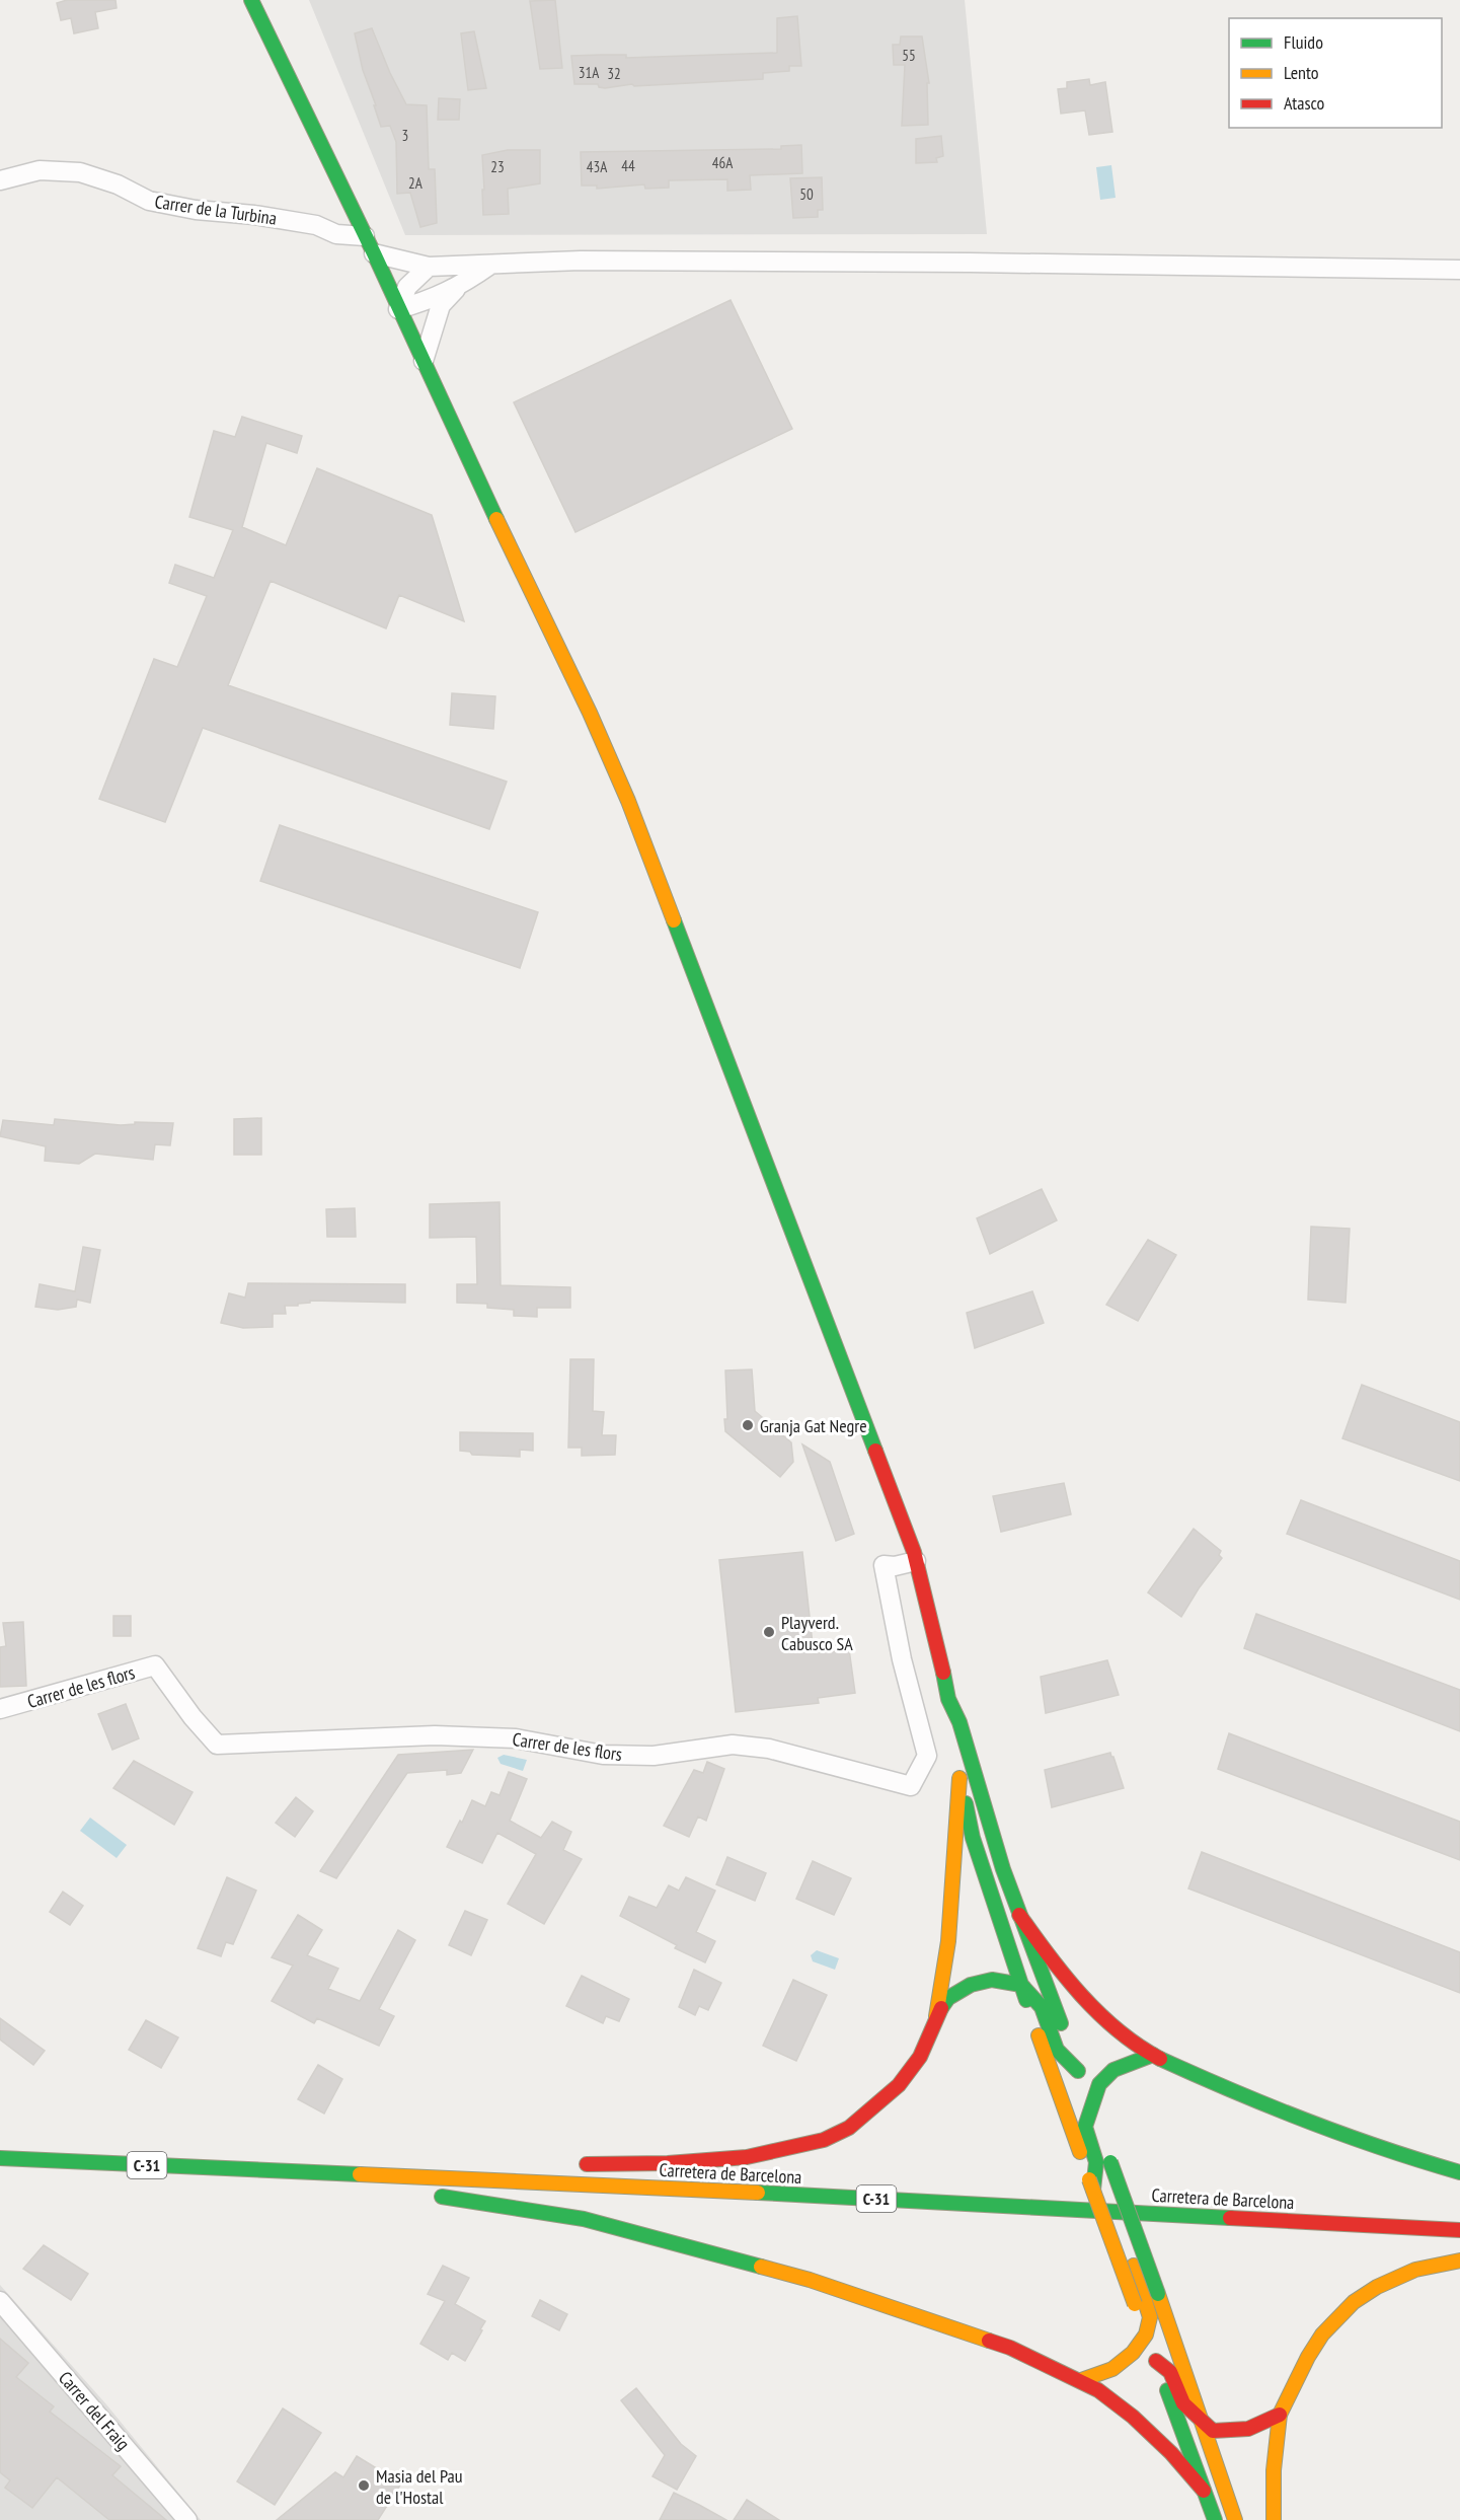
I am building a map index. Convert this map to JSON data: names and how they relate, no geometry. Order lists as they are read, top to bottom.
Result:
{
  "streets": {
    "main road": ["C-31", "Carretera de Barcelona"],
    "street": ["Carrer de la Turbina", "Carrer de les flors", "Carrer del Fraig"]
  },
  "places": ["Granja Gat Negre", "Playverd. Cabusco SA", "Masia del Pau de l'Hostal"],
  "house_numbers": [
    "55",
    "31A",
    "32",
    "3",
    "46A",
    "44",
    "23",
    "43A",
    "2A",
    "50"
  ],
  "legend": ["Fluido", "Lento", "Atasco"]
}
